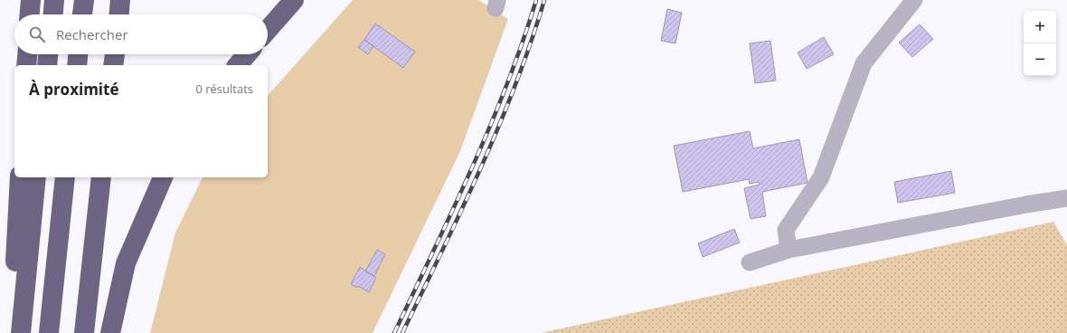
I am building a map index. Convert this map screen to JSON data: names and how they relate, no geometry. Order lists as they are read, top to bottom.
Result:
{
  "page": {
    "map_buttons": ["+", "−"],
    "search": "Rechercher",
    "heading": ["À proximité", "0 résultats"]
  }
}
